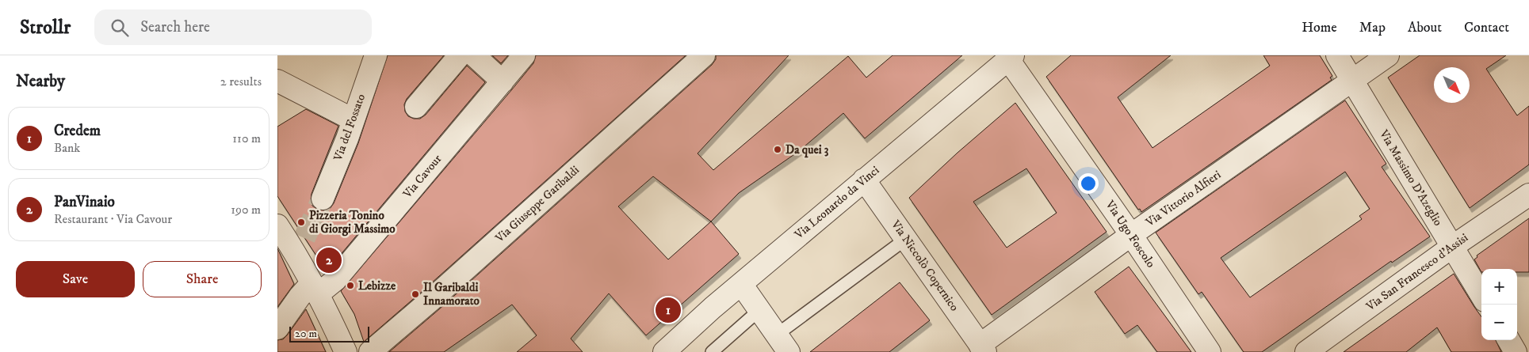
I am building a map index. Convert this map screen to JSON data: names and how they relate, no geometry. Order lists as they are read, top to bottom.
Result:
{
  "streets": {
    "street": [
      "Via del Fossato",
      "Via Cavour",
      "Via Massimo D'Azeglio",
      "Via Vittorio Alfieri",
      "Via Leonardo da Vinci",
      "Via Giuseppe Garibaldi",
      "Via Ugo Foscolo",
      "Via Niccolò Copernico",
      "Via San Francesco d'Assisi"
    ]
  },
  "crossings": [
    ["Via Massimo D'Azeglio", "Via Vittorio Alfieri"],
    ["Via Massimo D'Azeglio", "Via San Francesco d'Assisi"],
    ["Via Vittorio Alfieri", "Via Ugo Foscolo"],
    ["Via Vittorio Alfieri", "Via Niccolò Copernico"],
    ["Via Leonardo da Vinci", "Via Ugo Foscolo"],
    ["Via Leonardo da Vinci", "Via Niccolò Copernico"]
  ],
  "places": [
    "Da quei 3",
    "Pizzeria Tonino di Giorgi Massimo",
    "Lebizze",
    "Il Garibaldi Innamorato"
  ],
  "scale_bar": "20 m",
  "north": "bottom right",
  "page": {
    "header": "Strollr",
    "search": "Search here",
    "nav": [
      "Home",
      "Map",
      "About",
      "Contact"
    ],
    "heading": ["Nearby", "2 results"],
    "list": [
      {
        "mark": "1",
        "name": "Credem",
        "note": "Bank",
        "value": "110 m"
      },
      {
        "mark": "2",
        "name": "PanVinaio",
        "note": "Restaurant · Via Cavour",
        "value": "190 m"
      }
    ],
    "pins": ["2", "1"],
    "buttons": ["Save", "Share"],
    "map_buttons": ["+", "−"],
    "scale": "20 m"
  }
}
